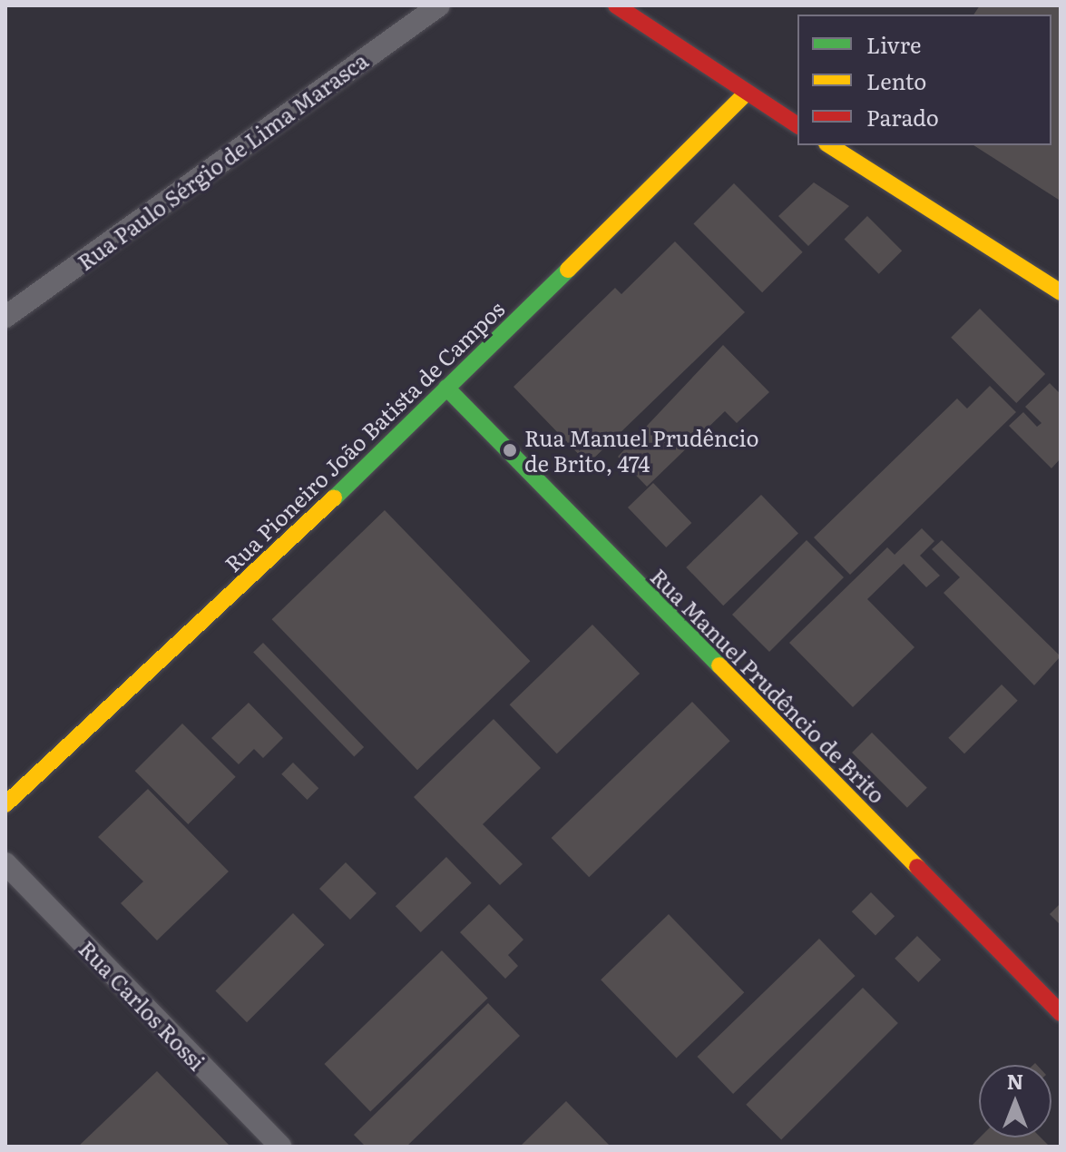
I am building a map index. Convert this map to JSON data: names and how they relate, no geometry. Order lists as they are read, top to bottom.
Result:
{
  "streets": {
    "street": [
      "Rua Paulo Sérgio de Lima Marasca",
      "Rua Pioneiro João Batista de Campos",
      "Rua Manuel Prudêncio de Brito",
      "Rua Carlos Rossi"
    ]
  },
  "crossings": [
    ["Rua Pioneiro João Batista de Campos", "Rua Manuel Prudêncio de Brito"]
  ],
  "places": ["Rua Manuel Prudêncio de Brito, 474"],
  "legend": ["Livre", "Lento", "Parado"],
  "north": "top"
}
